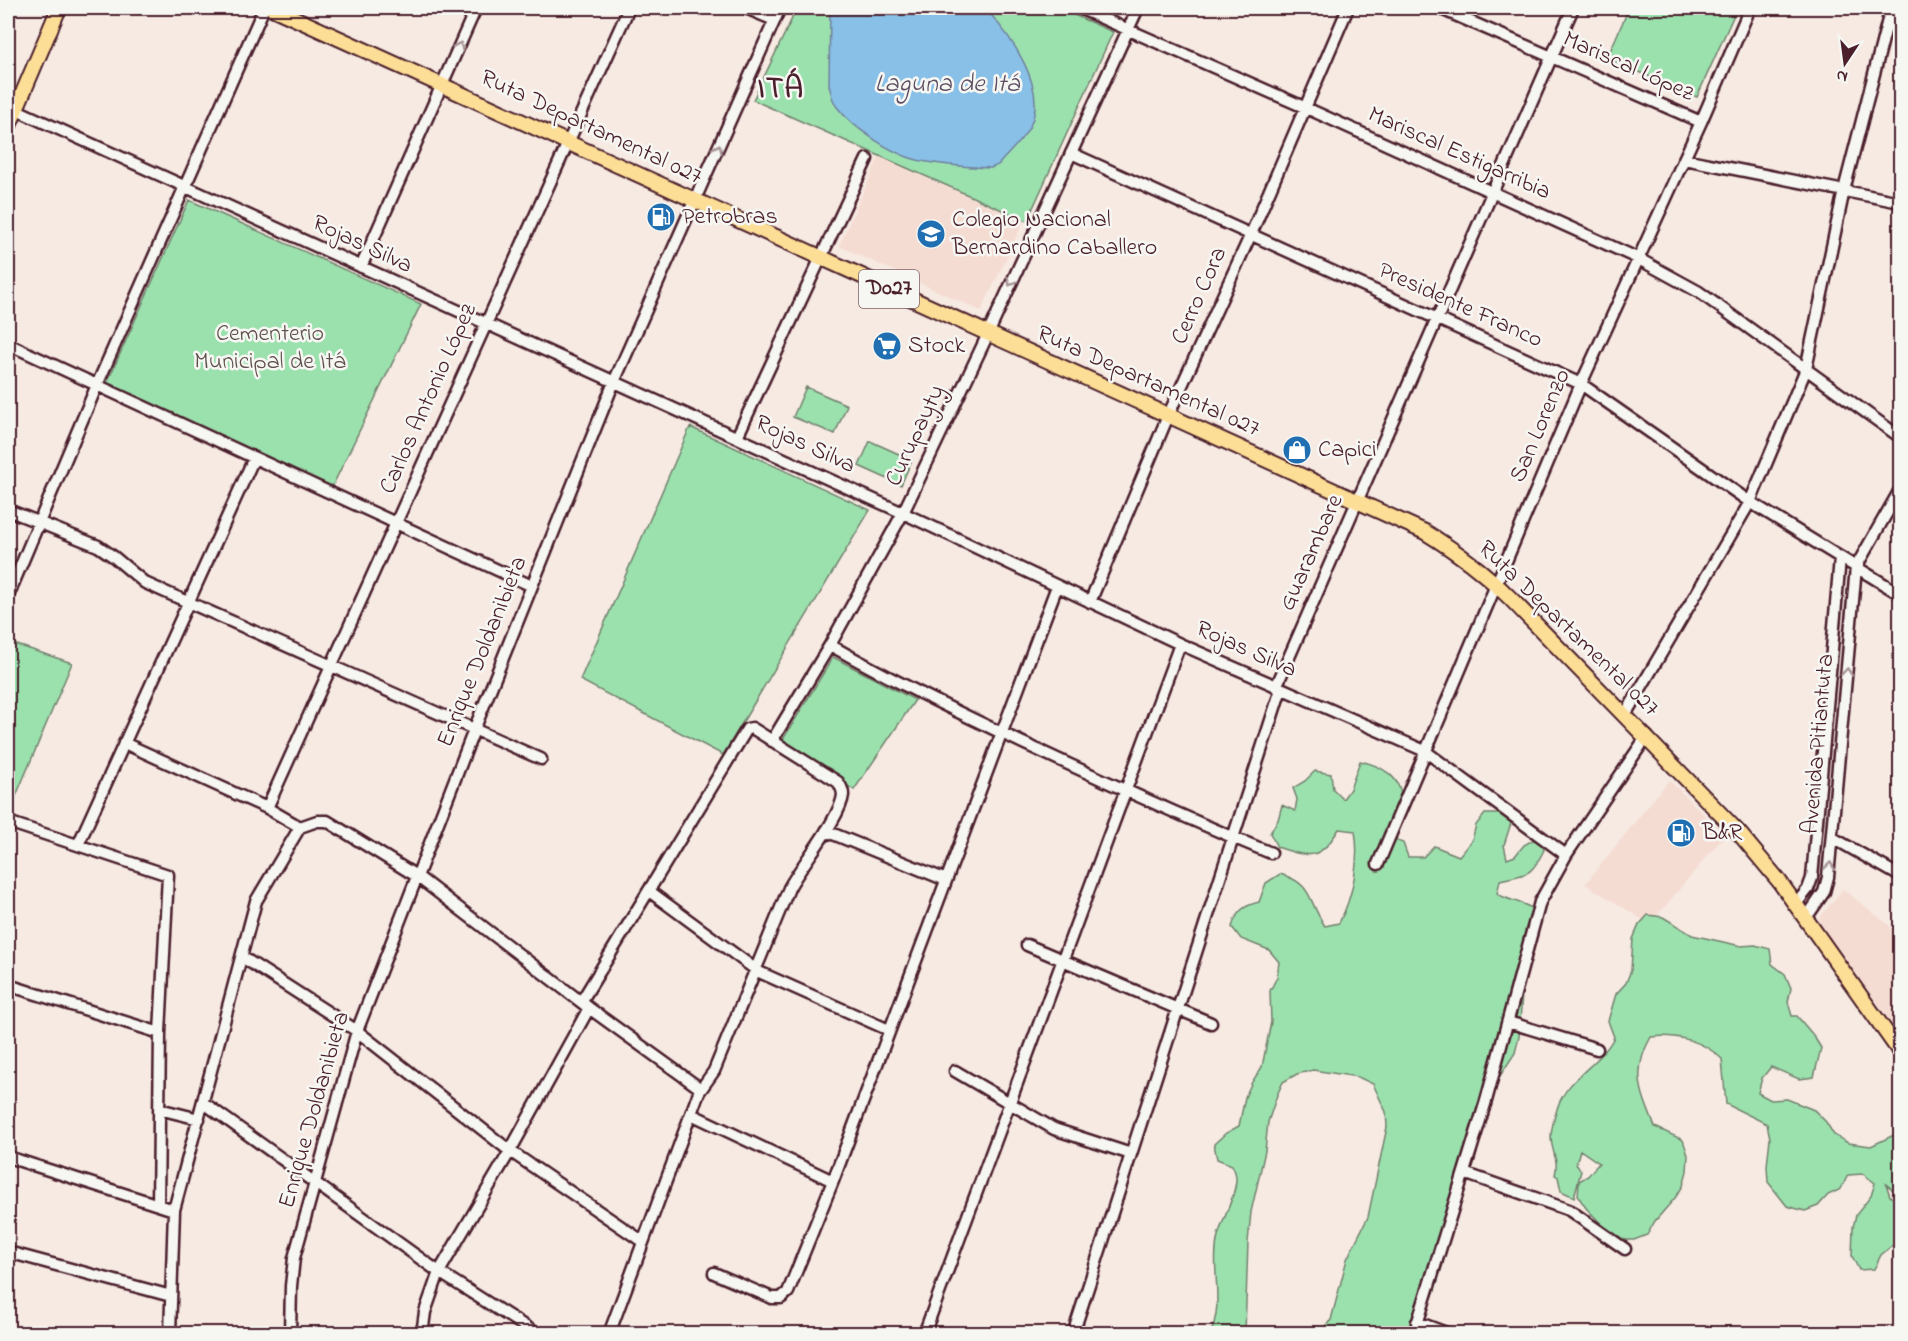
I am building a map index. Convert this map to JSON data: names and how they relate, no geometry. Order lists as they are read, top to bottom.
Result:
{
  "streets": {
    "main road": ["Ruta Departamental 027", "D027"],
    "street": [
      "Mariscal López",
      "Mariscal Estigarribia",
      "Rojas Silva",
      "Cerro Cora",
      "Presidente Franco",
      "Carlos Antonio López",
      "San Lorenzo",
      "Curupayty",
      "Guarambare",
      "Enrique Doldanibieta",
      "Avenida Pitiantuta"
    ]
  },
  "crossings": [
    ["Mariscal López", "San Lorenzo"],
    ["Mariscal López", "Guarambare"],
    ["Ruta Departamental 027", "Cerro Cora"],
    ["Ruta Departamental 027", "Carlos Antonio López"],
    ["Ruta Departamental 027", "San Lorenzo"],
    ["Ruta Departamental 027", "Curupayty"],
    ["Ruta Departamental 027", "Guarambare"],
    ["Ruta Departamental 027", "Enrique Doldanibieta"],
    ["Ruta Departamental 027", "Avenida Pitiantuta"],
    ["Mariscal Estigarribia", "Cerro Cora"],
    ["Mariscal Estigarribia", "San Lorenzo"],
    ["Mariscal Estigarribia", "Curupayty"],
    ["Mariscal Estigarribia", "Guarambare"],
    ["Rojas Silva", "Cerro Cora"],
    ["Rojas Silva", "Carlos Antonio López"],
    ["Rojas Silva", "San Lorenzo"],
    ["Rojas Silva", "Curupayty"],
    ["Rojas Silva", "Guarambare"],
    ["Rojas Silva", "Enrique Doldanibieta"],
    ["Cerro Cora", "Presidente Franco"],
    ["Presidente Franco", "San Lorenzo"],
    ["Presidente Franco", "Curupayty"],
    ["Presidente Franco", "Guarambare"],
    ["Presidente Franco", "Avenida Pitiantuta"]
  ],
  "districts": ["ITÁ"],
  "water": ["Laguna de Itá"],
  "parks": ["Cementerio Municipal de Itá"],
  "places": {
    "fuel station": ["Petrobras", "B&R"],
    "school or university": ["Colegio Nacional Bernardino Caballero"],
    "supermarket": ["Stock"],
    "shop": ["Capici"]
  },
  "north": "bottom"
}
